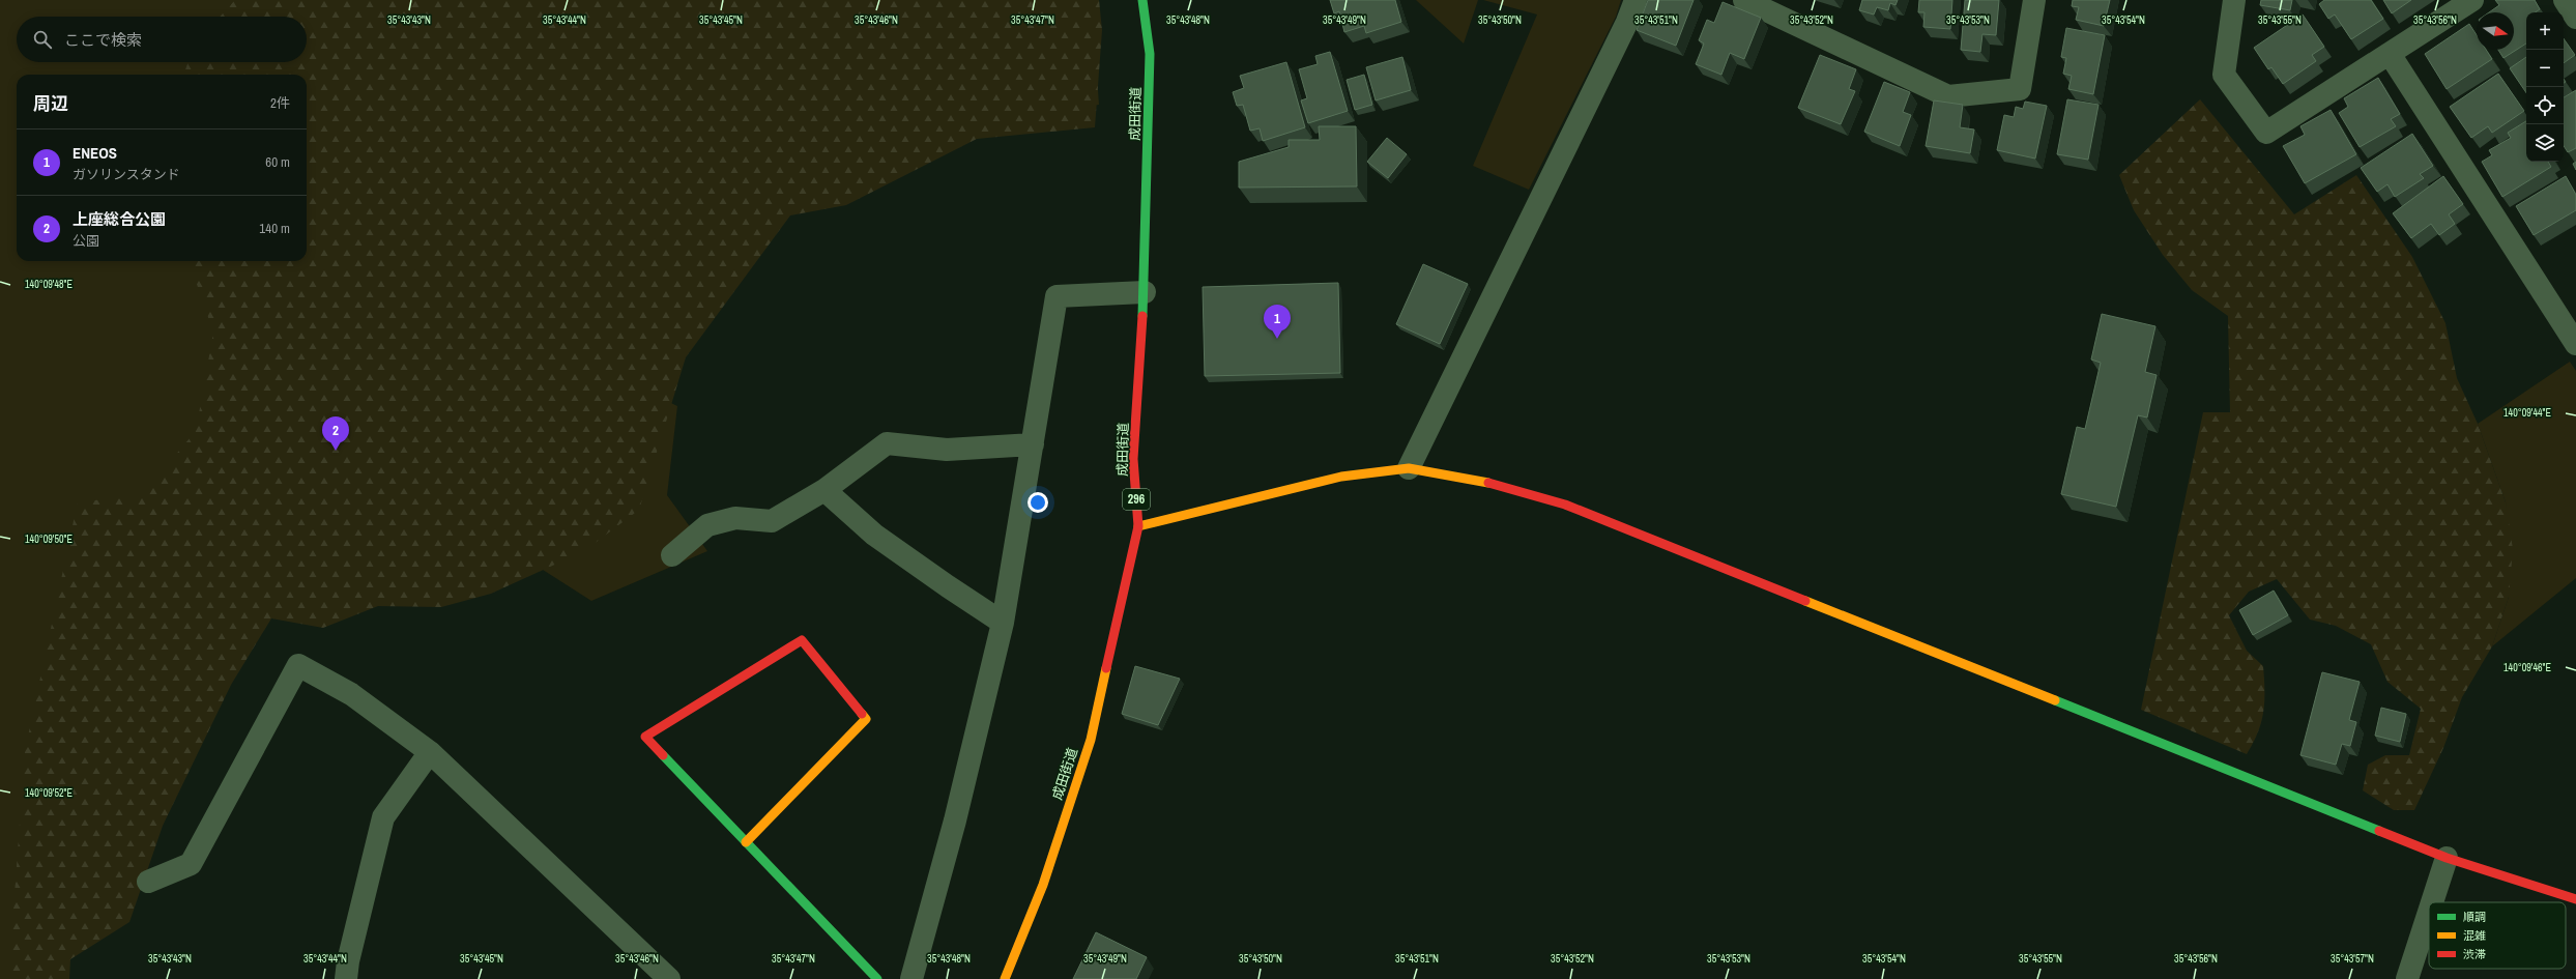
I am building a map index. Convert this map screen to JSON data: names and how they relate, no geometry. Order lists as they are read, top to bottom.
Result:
{
  "streets": {
    "main road": ["成田街道", "296"]
  },
  "legend": ["順調", "混雑", "渋滞"],
  "north": "right",
  "page": {
    "map_buttons": ["+", "−"],
    "search": "ここで検索",
    "heading": ["周辺", "2件"],
    "list": [
      {
        "mark": "1",
        "name": "ENEOS",
        "note": "ガソリンスタンド",
        "value": "60 m"
      },
      {
        "mark": "2",
        "name": "上座総合公園",
        "note": "公園",
        "value": "140 m"
      }
    ],
    "pins": ["1", "2"]
  },
  "coordinates": [
    "35°43'43\"N",
    "35°43'44\"N",
    "35°43'45\"N",
    "35°43'46\"N",
    "35°43'47\"N",
    "35°43'48\"N",
    "35°43'49\"N",
    "35°43'50\"N",
    "35°43'51\"N",
    "35°43'52\"N",
    "35°43'53\"N",
    "35°43'54\"N",
    "35°43'55\"N",
    "35°43'56\"N",
    "140°09'48\"E",
    "140°09'44\"E",
    "140°09'50\"E",
    "140°09'46\"E",
    "140°09'52\"E",
    "35°43'57\"N"
  ]
}
